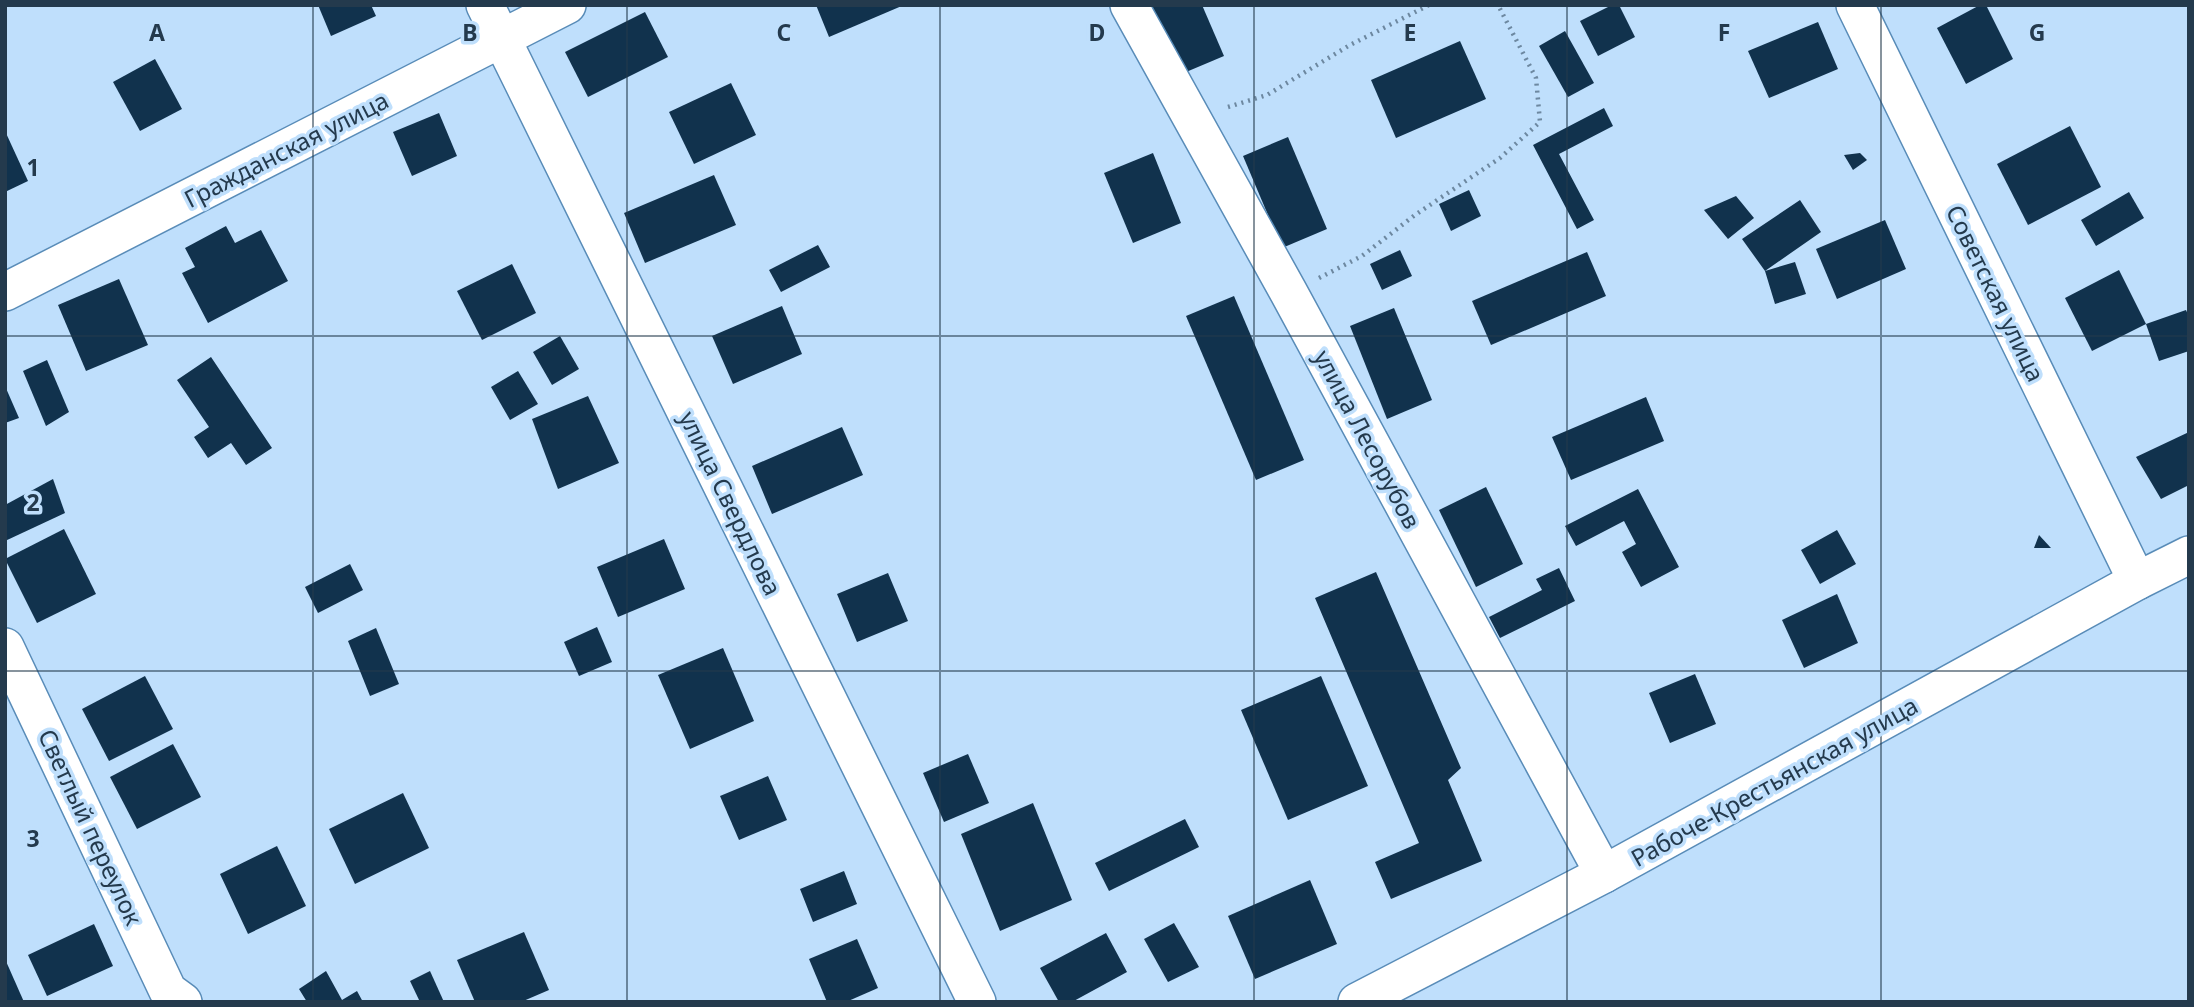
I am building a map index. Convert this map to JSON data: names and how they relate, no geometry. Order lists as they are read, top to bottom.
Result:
{
  "streets": {
    "street": [
      "Гражданская улица",
      "Советская улица",
      "улица Лесорубов",
      "улица Свердлова",
      "Рабоче-Крестьянская улица",
      "Светлый переулок"
    ]
  },
  "crossings": [
    ["Гражданская улица", "улица Свердлова"],
    ["Советская улица", "Рабоче-Крестьянская улица"],
    ["улица Лесорубов", "Рабоче-Крестьянская улица"]
  ],
  "grid": {
    "columns": [
      "A",
      "B",
      "C",
      "D",
      "E",
      "F",
      "G"
    ],
    "rows": ["1", "2", "3"]
  }
}
